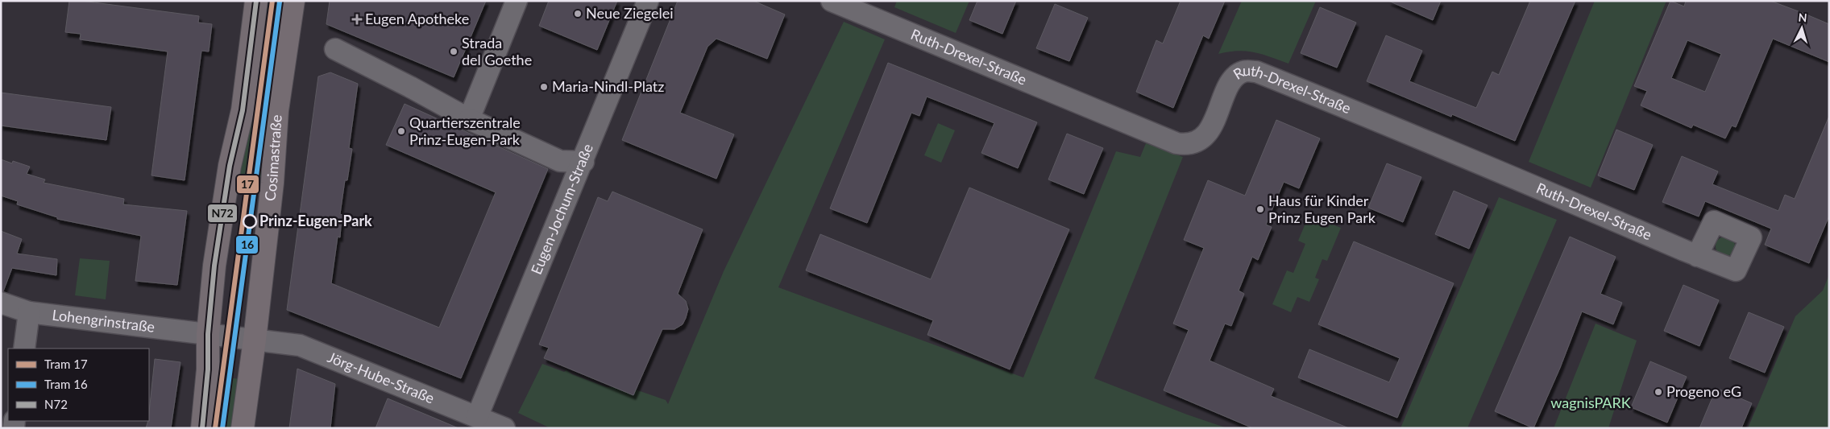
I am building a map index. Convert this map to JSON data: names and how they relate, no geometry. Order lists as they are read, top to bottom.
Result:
{
  "streets": {
    "main road": ["Cosimastraße"],
    "street": [
      "Ruth-Drexel-Straße",
      "Eugen-Jochum-Straße",
      "Lohengrinstraße",
      "Jörg-Hube-Straße"
    ]
  },
  "crossings": [
    ["Cosimastraße", "Jörg-Hube-Straße"],
    ["Eugen-Jochum-Straße", "Jörg-Hube-Straße"]
  ],
  "parks": ["wagnisPARK"],
  "places": {
    "other": [
      "Neue Ziegelei",
      "Strada del Goethe",
      "Maria-Nindl-Platz",
      "Quartierszentrale Prinz-Eugen-Park",
      "Haus für Kinder Prinz Eugen Park",
      "Prinz-Eugen-Park",
      "Progeno eG"
    ],
    "health": ["Eugen Apotheke"]
  },
  "lines": ["tram line 17", "transit line N72", "tram line 16"],
  "legend": ["Tram 17", "Tram 16", "N72"],
  "north": "top"
}
